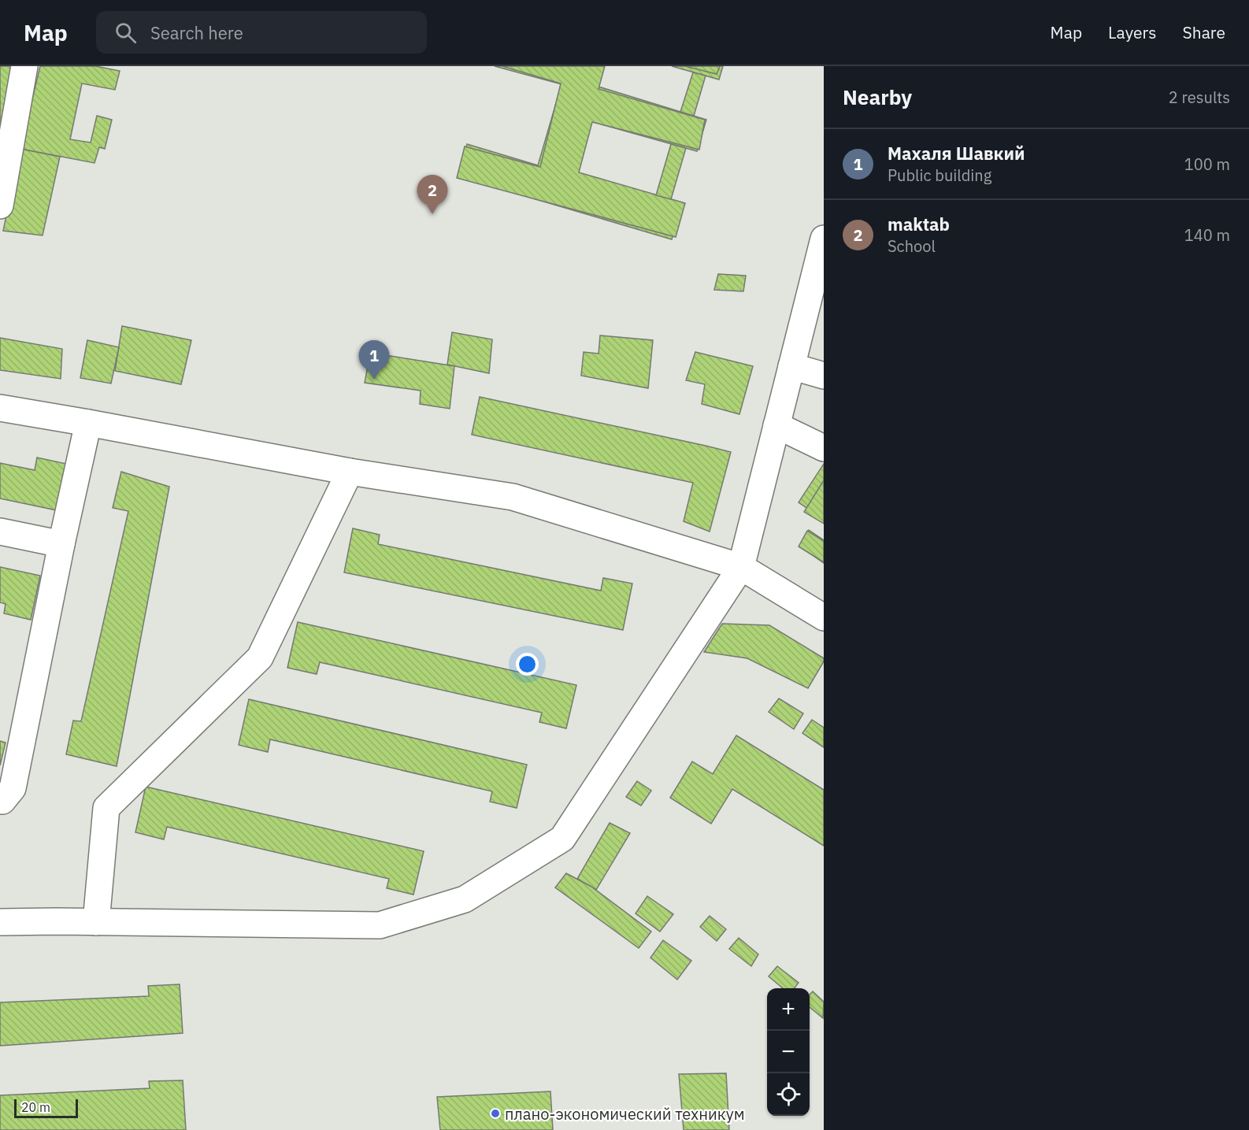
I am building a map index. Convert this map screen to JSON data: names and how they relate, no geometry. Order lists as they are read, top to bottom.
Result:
{
  "places": ["плано-экономический техникум"],
  "scale_bar": "20 m",
  "page": {
    "header": "Map",
    "search": "Search here",
    "nav": ["Map", "Layers", "Share"],
    "heading": ["Nearby", "2 results"],
    "list": [
      {
        "mark": "1",
        "name": "Махаля Шавкий",
        "note": "Public building",
        "value": "100 m"
      },
      {
        "mark": "2",
        "name": "maktab",
        "note": "School",
        "value": "140 m"
      }
    ],
    "pins": ["2", "1"],
    "map_buttons": ["+", "−"],
    "scale": "20 m"
  }
}
